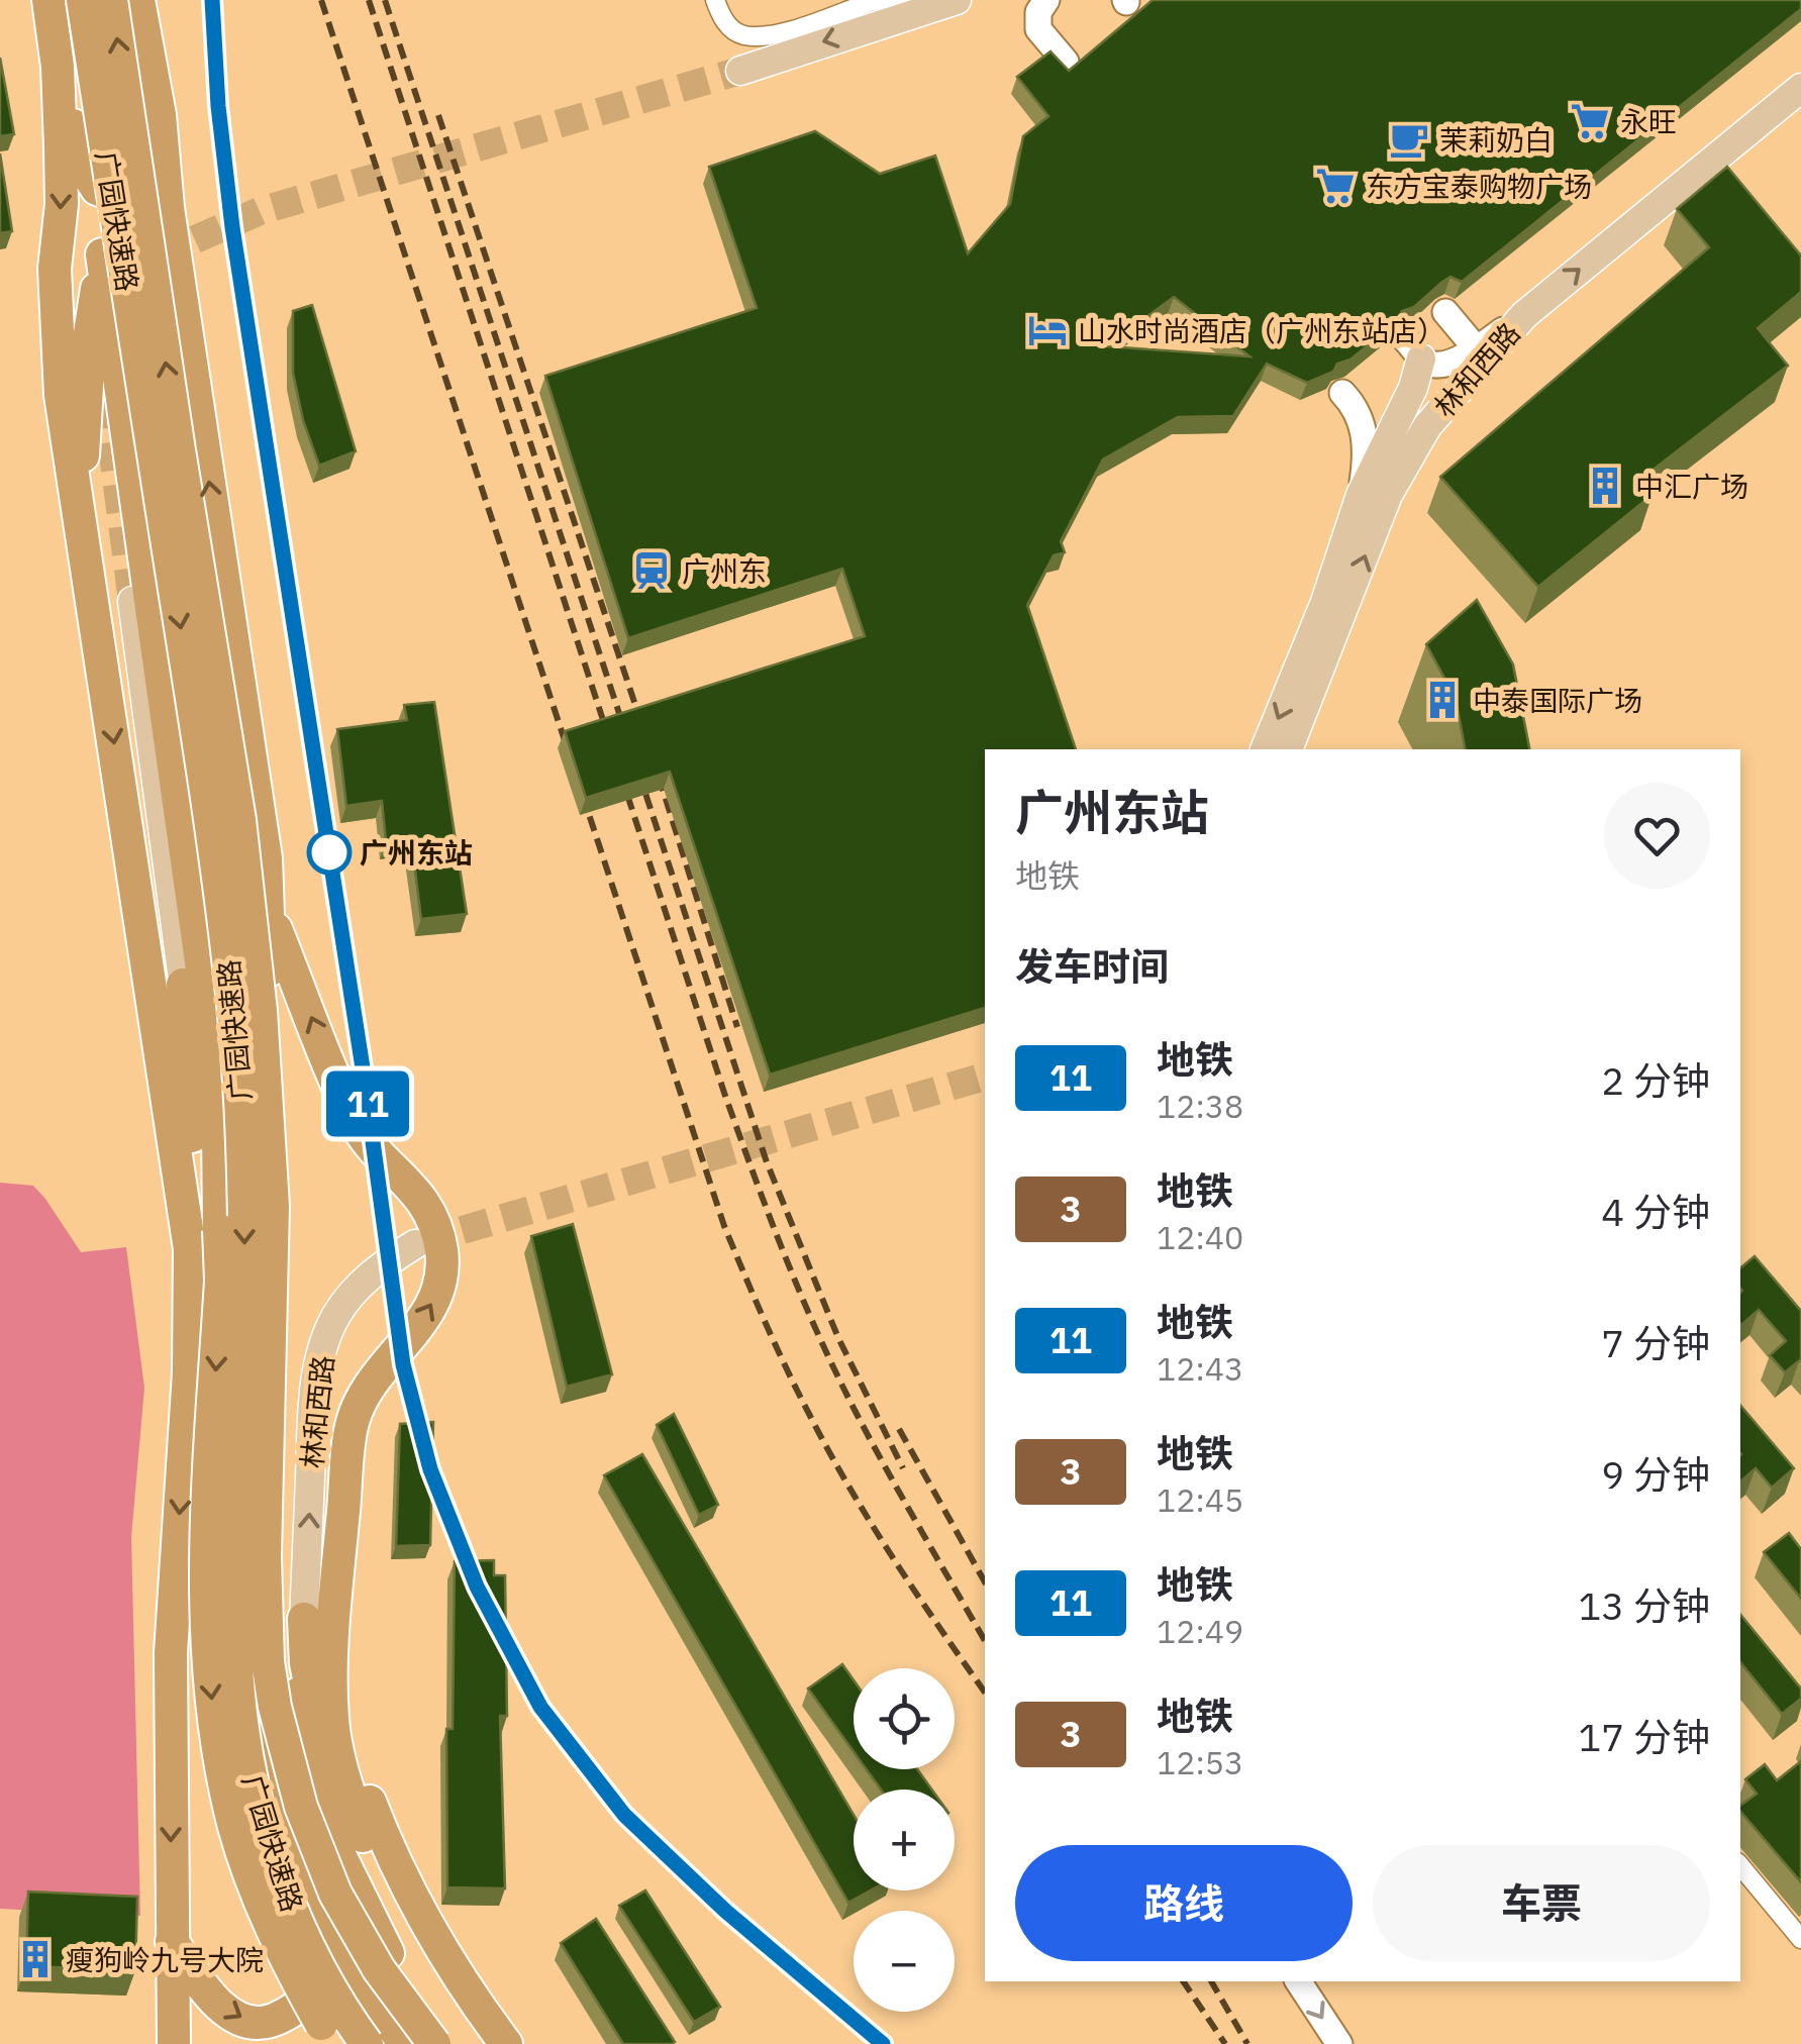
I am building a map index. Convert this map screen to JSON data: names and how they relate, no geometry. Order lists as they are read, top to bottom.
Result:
{
  "streets": {
    "highway": ["广园快速路"],
    "main road": ["林和西路"]
  },
  "places": {
    "supermarket": ["永旺", "东方宝泰购物广场"],
    "cafe": ["茉莉奶白"],
    "hotel": ["山水时尚酒店（广州东站店）"],
    "building": ["中汇广场", "中泰国际广场", "瘦狗岭九号大院"],
    "station": ["广州东"],
    "other": ["广州东站"]
  },
  "lines": ["metro line 11"],
  "page": {
    "on_map": "11",
    "heading": [
      ["广州东站", "地铁"],
      "发车时间"
    ],
    "list": [
      {
        "mark": "11",
        "name": "地铁",
        "note": "12:38",
        "value": "2 分钟"
      },
      {
        "mark": "3",
        "name": "地铁",
        "note": "12:40",
        "value": "4 分钟"
      },
      {
        "mark": "11",
        "name": "地铁",
        "note": "12:43",
        "value": "7 分钟"
      },
      {
        "mark": "3",
        "name": "地铁",
        "note": "12:45",
        "value": "9 分钟"
      },
      {
        "mark": "11",
        "name": "地铁",
        "note": "12:49",
        "value": "13 分钟"
      },
      {
        "mark": "3",
        "name": "地铁",
        "note": "12:53",
        "value": "17 分钟"
      }
    ],
    "map_buttons": ["+", "−"],
    "buttons": ["路线", "车票"]
  }
}
